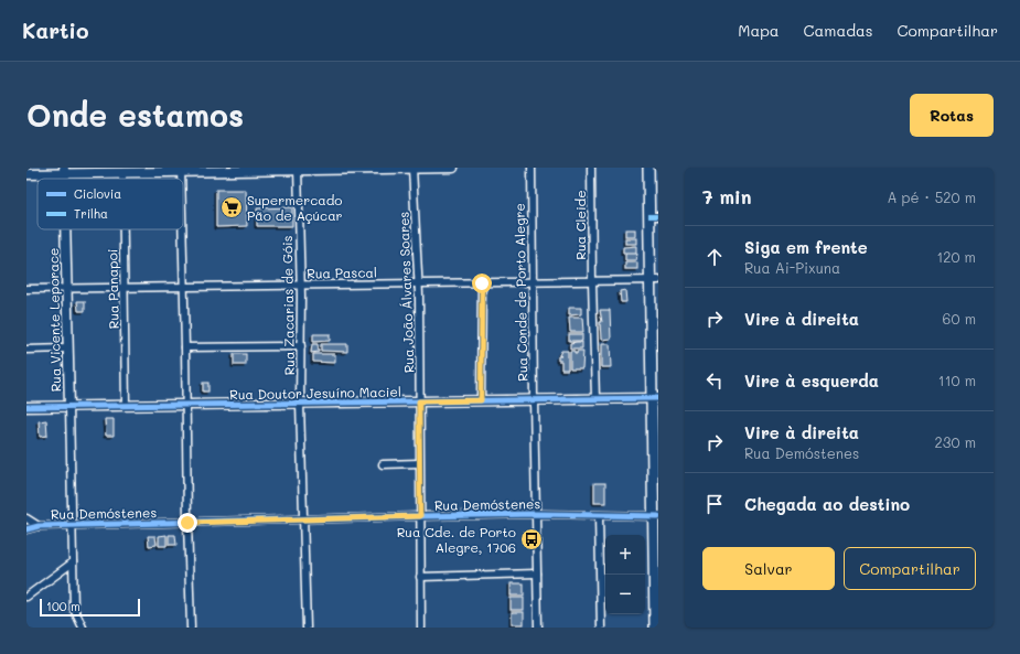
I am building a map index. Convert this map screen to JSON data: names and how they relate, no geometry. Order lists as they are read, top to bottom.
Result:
{
  "streets": {
    "street": [
      "Rua Cleide",
      "Rua Pascal",
      "Rua Panapoi",
      "Rua João Álvares Soares",
      "Rua Conde de Porto Alegre",
      "Rua Zacarias de Góis",
      "Rua Vicente Leporace",
      "Rua Doutor Jesuíno Maciel",
      "Rua Demóstenes"
    ]
  },
  "crossings": [
    ["Rua Cleide", "Rua Pascal"],
    ["Rua Cleide", "Rua Doutor Jesuíno Maciel"],
    ["Rua Pascal", "Rua Panapoi"],
    ["Rua Pascal", "Rua João Álvares Soares"],
    ["Rua Pascal", "Rua Conde de Porto Alegre"],
    ["Rua Pascal", "Rua Zacarias de Góis"],
    ["Rua Pascal", "Rua Vicente Leporace"],
    ["Rua Panapoi", "Rua Doutor Jesuíno Maciel"],
    ["Rua João Álvares Soares", "Rua Doutor Jesuíno Maciel"],
    ["Rua João Álvares Soares", "Rua Demóstenes"],
    ["Rua Conde de Porto Alegre", "Rua Doutor Jesuíno Maciel"],
    ["Rua Conde de Porto Alegre", "Rua Demóstenes"],
    ["Rua Zacarias de Góis", "Rua Doutor Jesuíno Maciel"],
    ["Rua Zacarias de Góis", "Rua Demóstenes"],
    ["Rua Vicente Leporace", "Rua Doutor Jesuíno Maciel"],
    ["Rua Vicente Leporace", "Rua Demóstenes"]
  ],
  "places": {
    "supermarket": ["Supermercado Pão de Açúcar"],
    "bus stop": ["Rua Cde. de Porto Alegre, 1706"]
  },
  "legend": ["Ciclovia", "Trilha"],
  "scale_bar": "100 m",
  "page": {
    "header": "Kartio",
    "nav": ["Mapa", "Camadas", "Compartilhar"],
    "buttons": [
      "Rotas",
      ["Salvar", "Compartilhar"]
    ],
    "title": "Onde estamos",
    "heading": ["7 min", "A pé · 520 m"],
    "list": [
      ["Siga em frente", "Rua Ai-Pixuna", "120 m"],
      ["Vire à direita", "60 m"],
      ["Vire à esquerda", "110 m"],
      ["Vire à direita", "Rua Demóstenes", "230 m"],
      "Chegada ao destino"
    ],
    "map_buttons": ["+", "−"],
    "scale": "100 m"
  }
}
